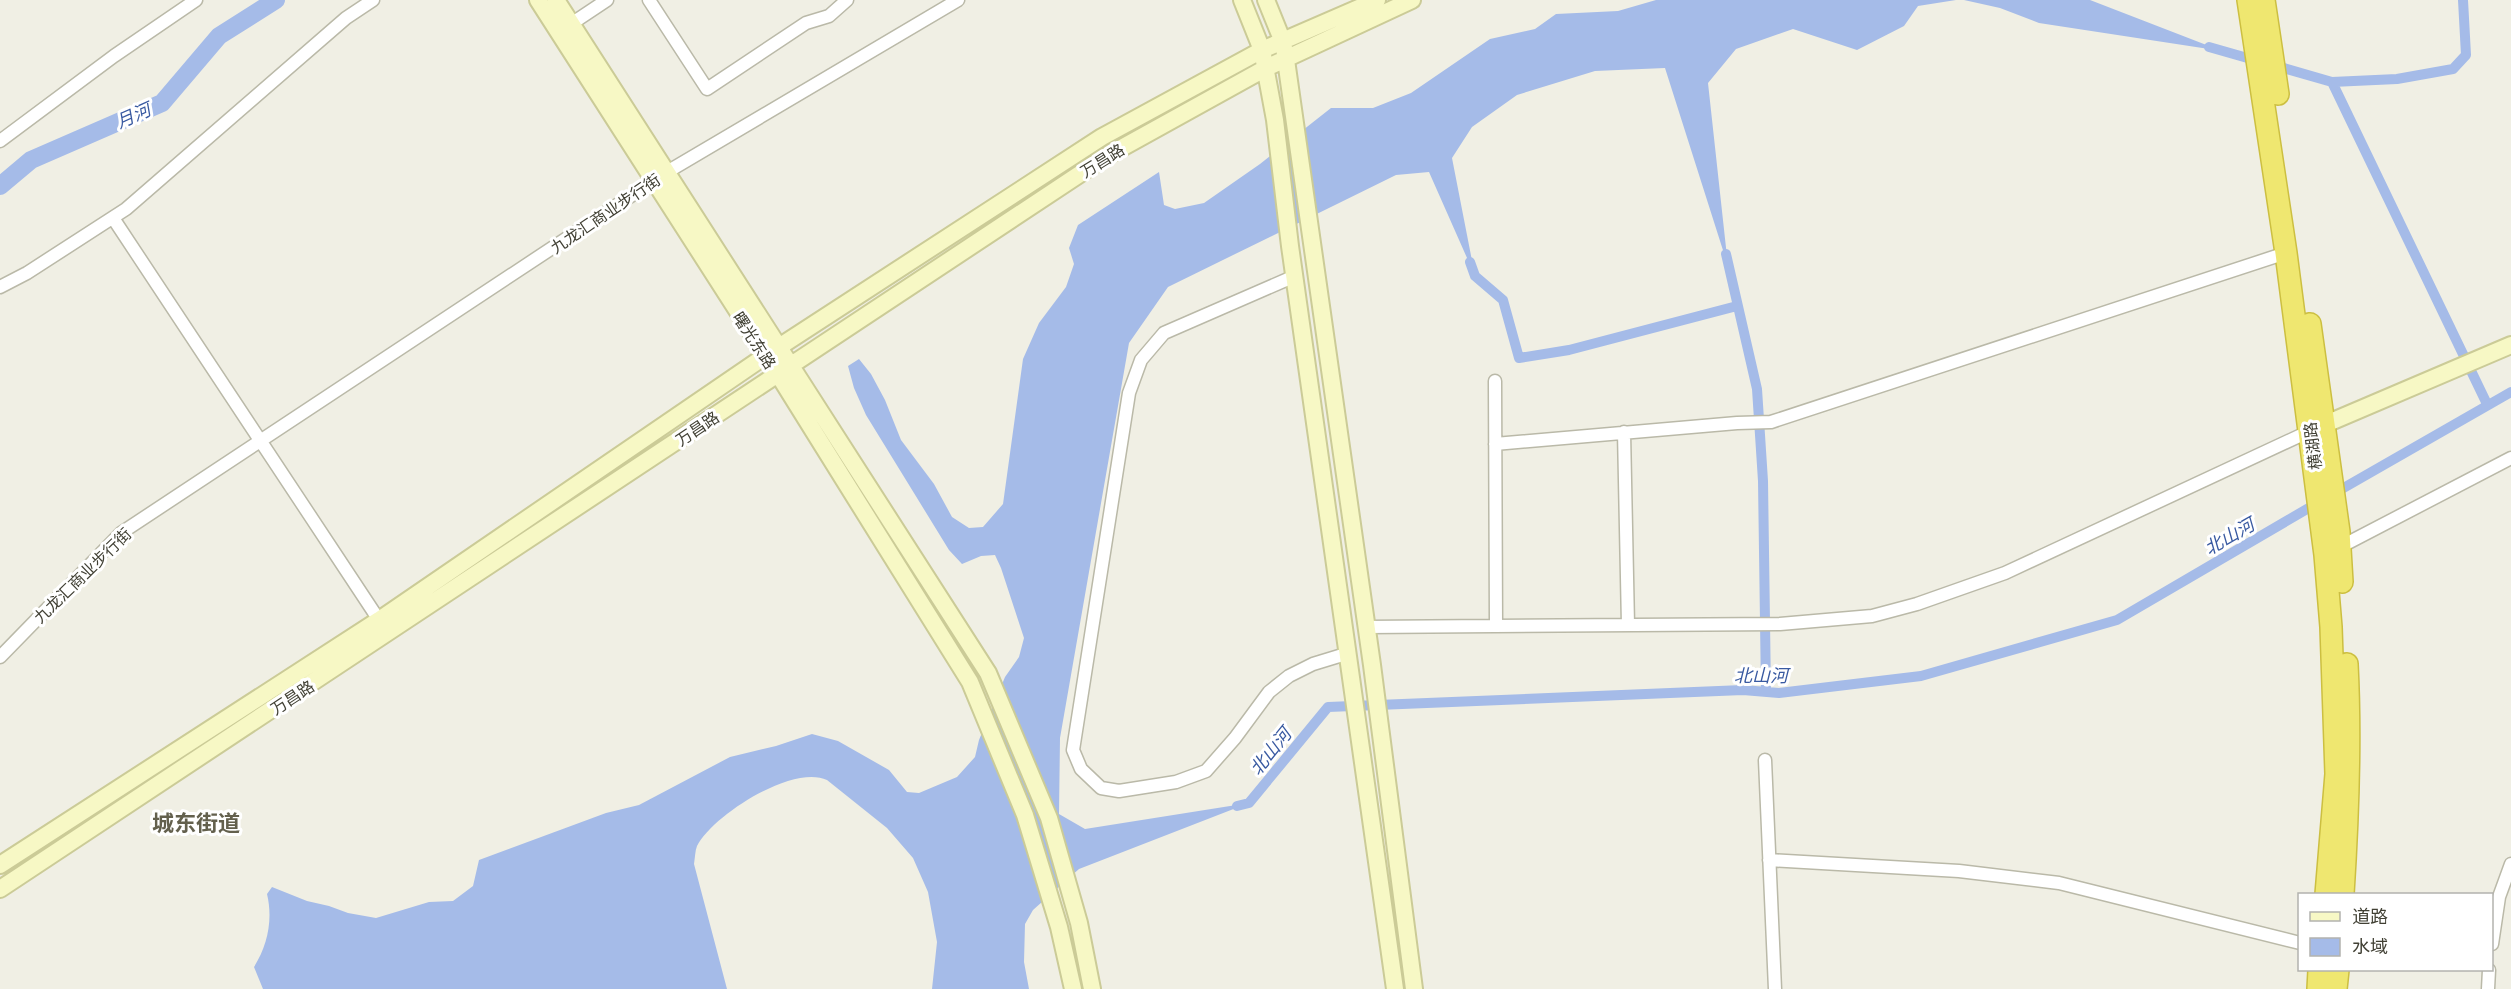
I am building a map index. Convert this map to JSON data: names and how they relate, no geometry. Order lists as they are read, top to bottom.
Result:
{
  "streets": {
    "highway": ["横湖路"],
    "main road": ["万昌路", "曙光东路"],
    "street": ["九龙汇商业步行街"]
  },
  "crossings": [
    ["万昌路", "曙光东路"],
    ["九龙汇商业步行街", "曙光东路"]
  ],
  "districts": ["城东街道"],
  "water": ["月河", "北山河"],
  "legend": ["道路", "水域"]
}
